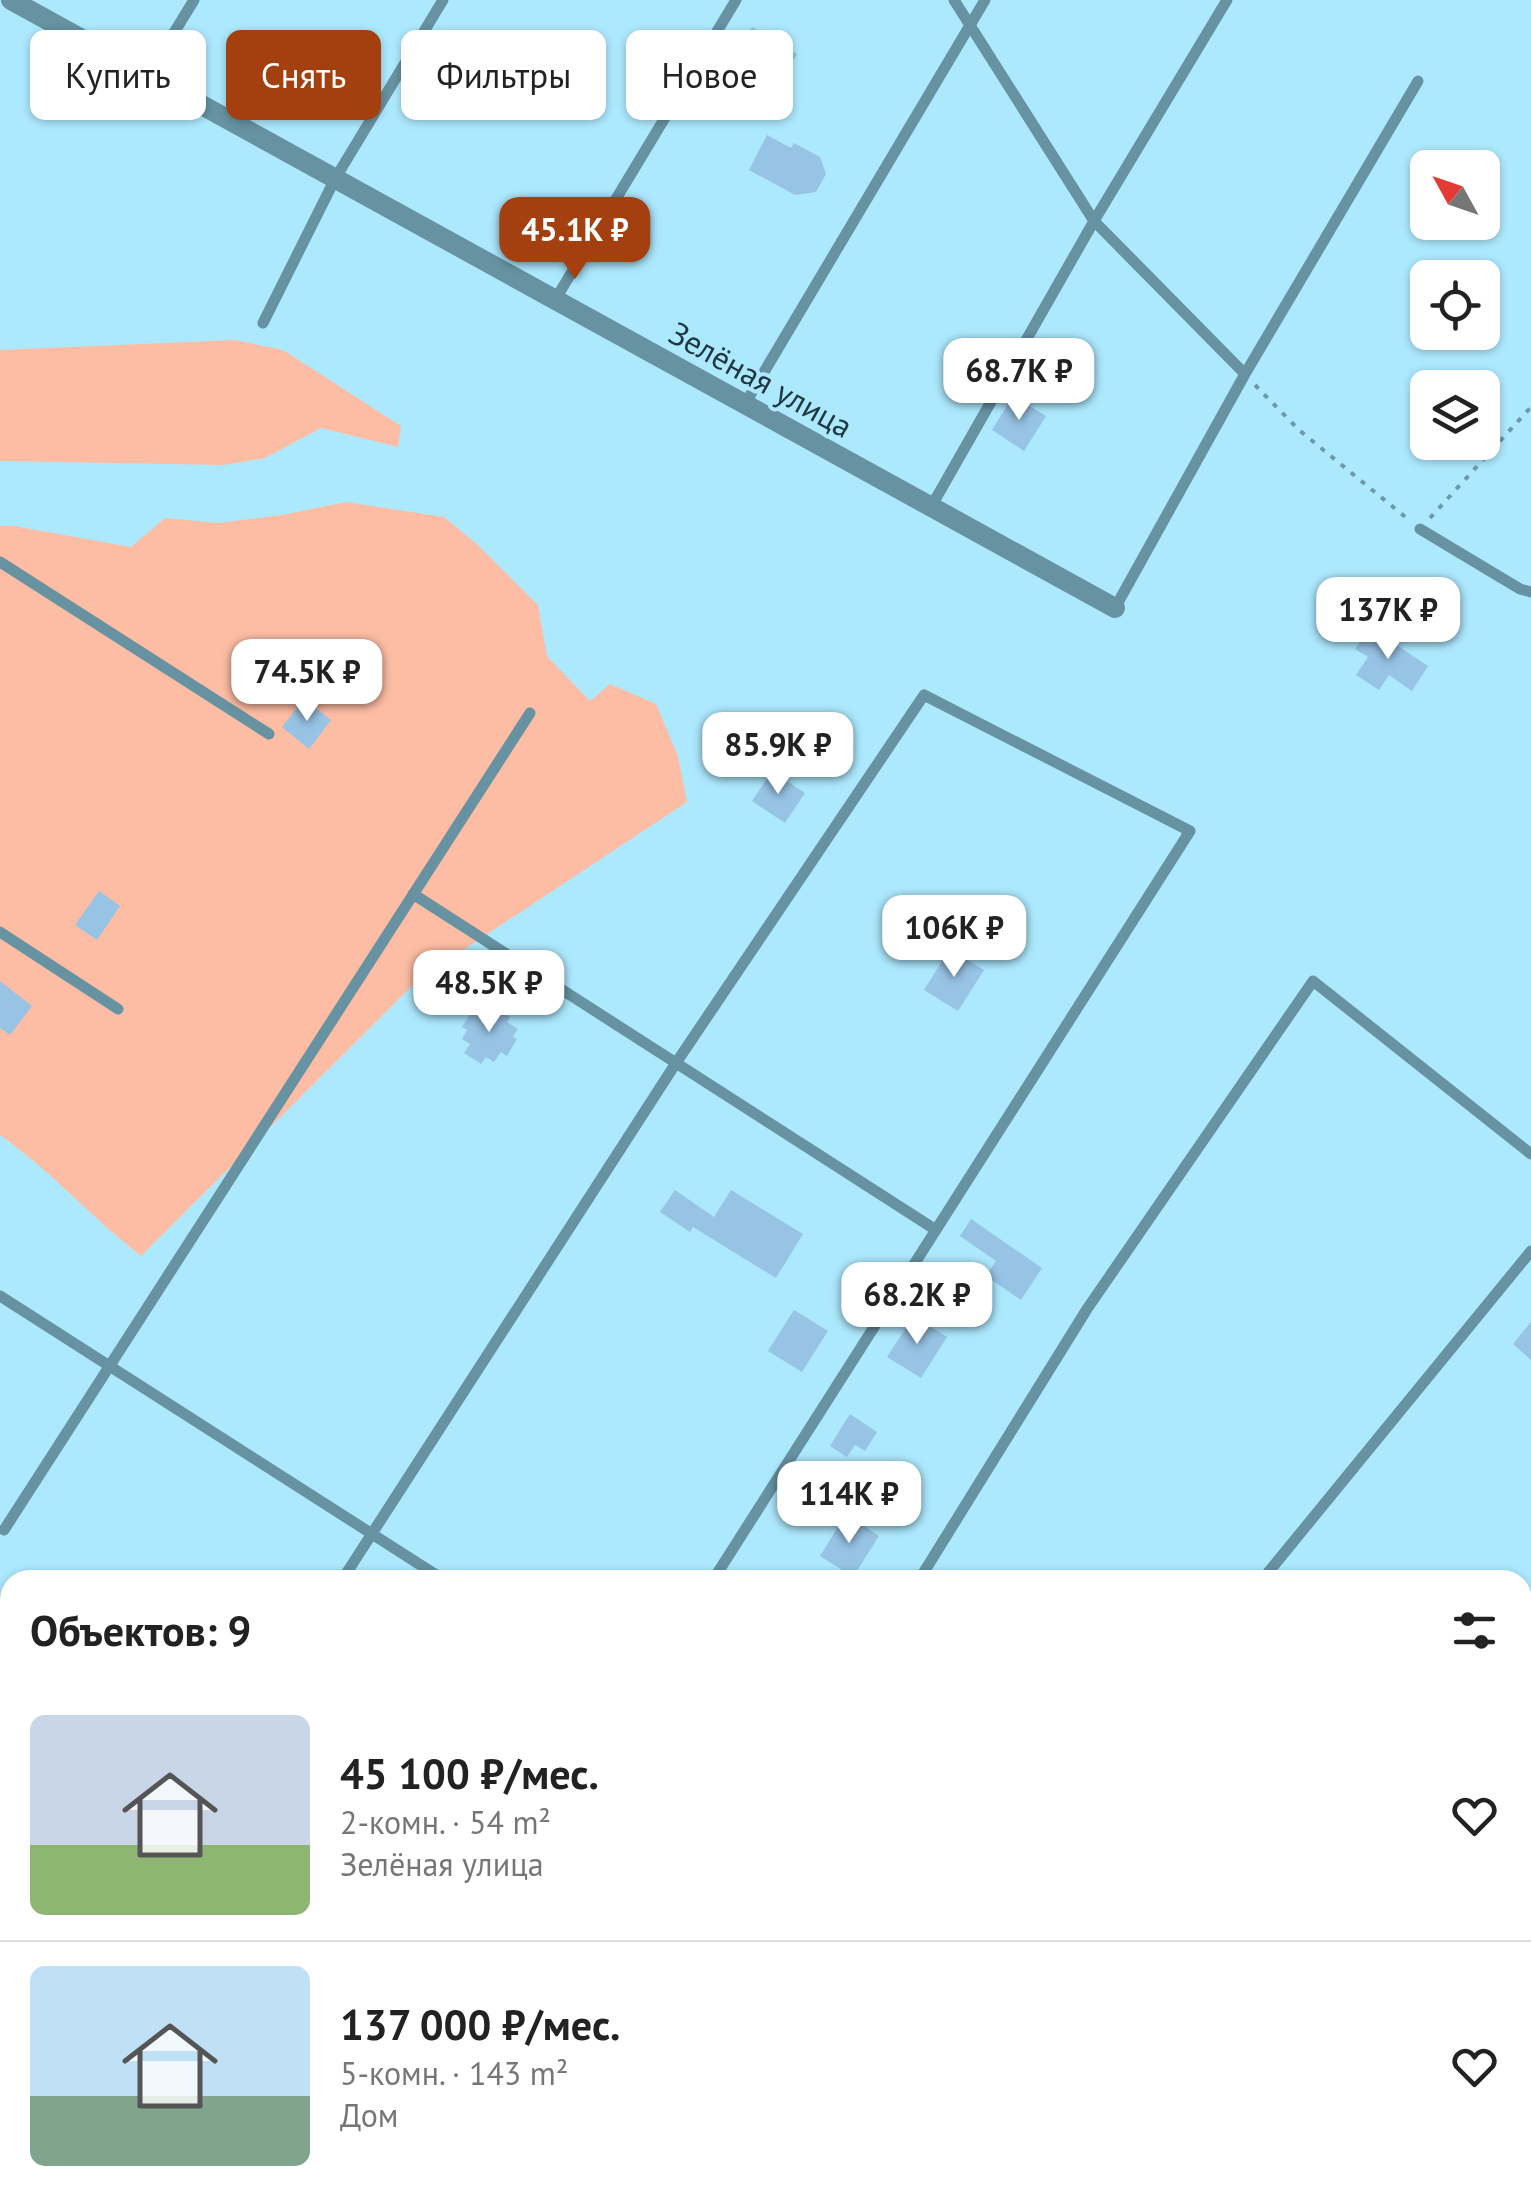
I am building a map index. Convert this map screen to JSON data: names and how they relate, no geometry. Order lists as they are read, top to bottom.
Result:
{
  "streets": {
    "street": ["Зелёная улица"]
  },
  "north": "top left",
  "page": {
    "chip": [
      "Купить",
      "Снять",
      "Фильтры",
      "Новое"
    ],
    "price": [
      "45.1K ₽",
      "68.7K ₽",
      "137K ₽",
      "74.5K ₽",
      "85.9K ₽",
      "106K ₽",
      "48.5K ₽",
      "68.2K ₽",
      "114K ₽"
    ],
    "heading": "Объектов: 9",
    "list": [
      {
        "name": "45 100 ₽/мес.",
        "note": "2-комн. · 54 m² · Зелёная улица"
      },
      {
        "name": "137 000 ₽/мес.",
        "note": "5-комн. · 143 m² · Дом"
      }
    ]
  }
}
